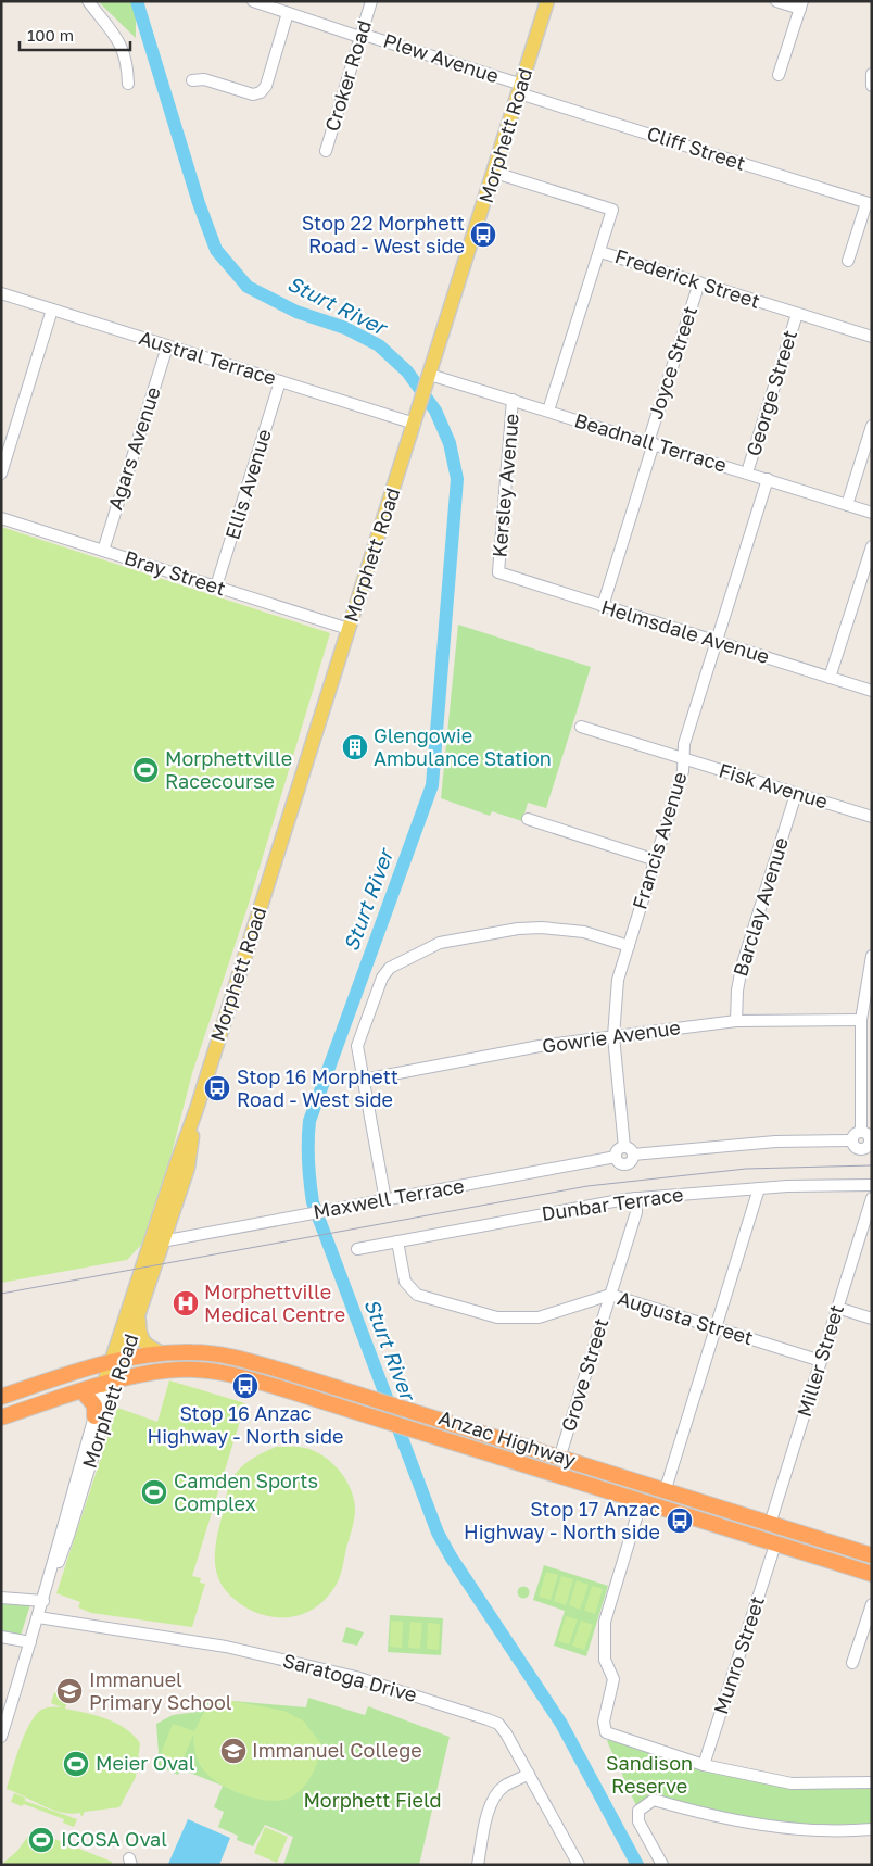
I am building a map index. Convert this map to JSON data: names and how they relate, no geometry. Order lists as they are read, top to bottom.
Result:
{
  "streets": {
    "highway": ["Anzac Highway"],
    "main road": ["Morphett Road"],
    "street": [
      "Plew Avenue",
      "Croker Road",
      "Cliff Street",
      "Frederick Street",
      "Austral Terrace",
      "Joyce Street",
      "George Street",
      "Beadnall Terrace",
      "Agars Avenue",
      "Ellis Avenue",
      "Kersley Avenue",
      "Bray Street",
      "Helmsdale Avenue",
      "Fisk Avenue",
      "Francis Avenue",
      "Barclay Avenue",
      "Gowrie Avenue",
      "Maxwell Terrace",
      "Dunbar Terrace",
      "Augusta Street",
      "Miller Street",
      "Grove Street",
      "Munro Street",
      "Saratoga Drive"
    ]
  },
  "crossings": [
    ["Plew Avenue", "Croker Road"],
    ["Plew Avenue", "Morphett Road"],
    ["Plew Avenue", "Cliff Street"],
    ["Morphett Road", "Cliff Street"],
    ["Morphett Road", "Frederick Street"],
    ["Morphett Road", "Austral Terrace"],
    ["Morphett Road", "Beadnall Terrace"],
    ["Morphett Road", "Bray Street"],
    ["Morphett Road", "Maxwell Terrace"],
    ["Morphett Road", "Anzac Highway"],
    ["Morphett Road", "Saratoga Drive"],
    ["Frederick Street", "Joyce Street"],
    ["Frederick Street", "George Street"],
    ["Austral Terrace", "Agars Avenue"],
    ["Austral Terrace", "Ellis Avenue"],
    ["Joyce Street", "Beadnall Terrace"],
    ["Joyce Street", "Helmsdale Avenue"],
    ["George Street", "Beadnall Terrace"],
    ["Beadnall Terrace", "Kersley Avenue"],
    ["Beadnall Terrace", "Francis Avenue"],
    ["Agars Avenue", "Bray Street"],
    ["Ellis Avenue", "Bray Street"],
    ["Kersley Avenue", "Helmsdale Avenue"],
    ["Helmsdale Avenue", "Francis Avenue"],
    ["Fisk Avenue", "Francis Avenue"],
    ["Fisk Avenue", "Barclay Avenue"],
    ["Francis Avenue", "Gowrie Avenue"],
    ["Francis Avenue", "Maxwell Terrace"],
    ["Barclay Avenue", "Gowrie Avenue"],
    ["Dunbar Terrace", "Augusta Street"],
    ["Dunbar Terrace", "Grove Street"],
    ["Augusta Street", "Miller Street"],
    ["Augusta Street", "Grove Street"],
    ["Miller Street", "Anzac Highway"],
    ["Grove Street", "Anzac Highway"],
    ["Anzac Highway", "Munro Street"]
  ],
  "water": ["Sturt River"],
  "parks": ["Sandison Reserve", "Morphett Field"],
  "places": {
    "bus stop": [
      "Stop 22 Morphett Road - West side",
      "Stop 16 Morphett Road - West side",
      "Stop 16 Anzac Highway - North side",
      "Stop 17 Anzac Highway - North side"
    ],
    "building": ["Glengowie Ambulance Station"],
    "sports": [
      "Morphettville Racecourse",
      "Camden Sports Complex",
      "Meier Oval",
      "ICOSA Oval"
    ],
    "hospital": ["Morphettville Medical Centre"],
    "school or university": ["Immanuel Primary School", "Immanuel College"]
  },
  "scale_bar": "100 m"
}
